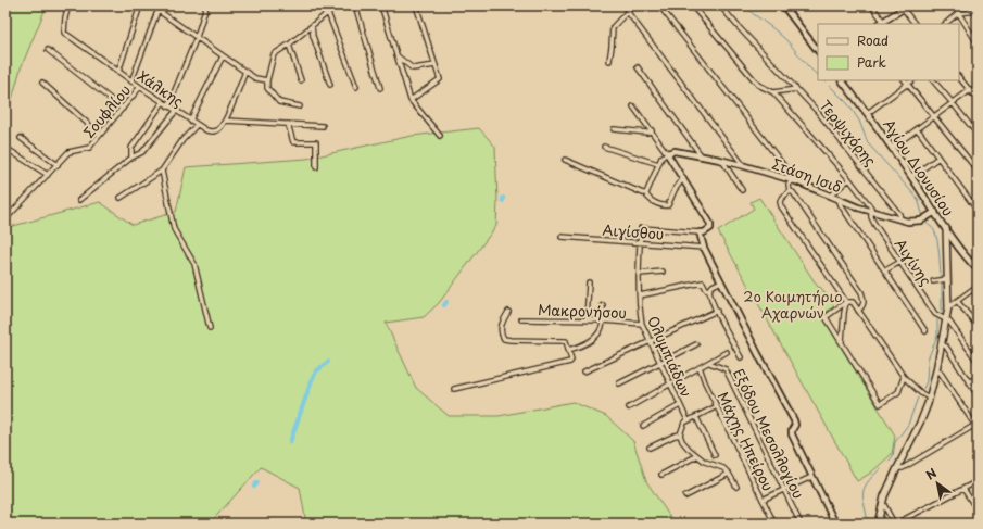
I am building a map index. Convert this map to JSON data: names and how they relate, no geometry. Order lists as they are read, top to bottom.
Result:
{
  "streets": {
    "street": [
      "Χάλκης",
      "Σουφλίου",
      "Τερψιχόρης",
      "Αγίου Διονυσίου",
      "Στάση Ισιδ",
      "Αιγίσθου",
      "Αιγίνης",
      "Μακρονήσου",
      "Ολυμπιάδων",
      "Εξόδου Μεσολλογίου",
      "Μάχης Ηπείρου"
    ]
  },
  "crossings": [
    ["Χάλκης", "Σουφλίου"],
    ["Τερψιχόρης", "Στάση Ισιδ"],
    ["Αγίου Διονυσίου", "Στάση Ισιδ"],
    ["Στάση Ισιδ", "Αιγίνης"],
    ["Αιγίσθου", "Ολυμπιάδων"],
    ["Μακρονήσου", "Ολυμπιάδων"]
  ],
  "parks": ["2ο Κοιμητήριο Αχαρνών"],
  "legend": ["Road", "Park"],
  "north": "top left"
}
